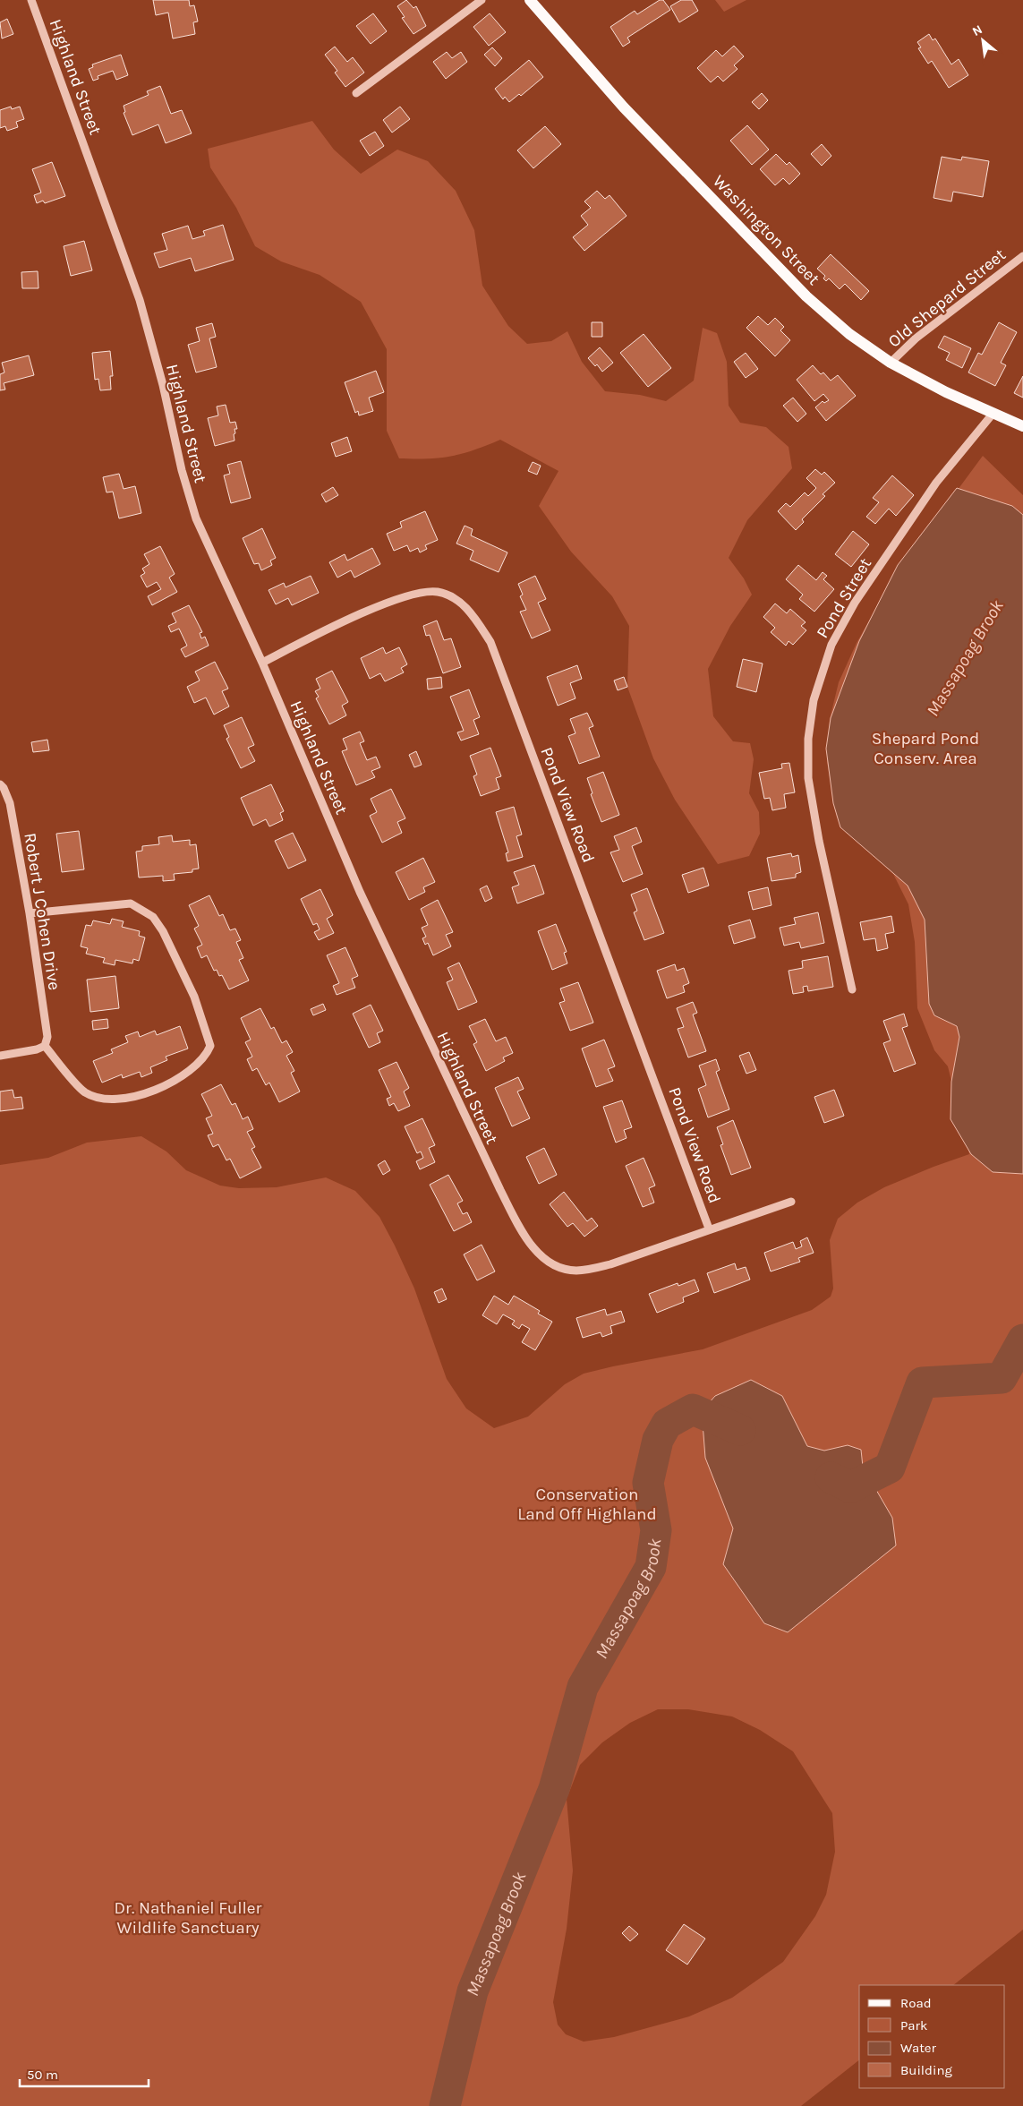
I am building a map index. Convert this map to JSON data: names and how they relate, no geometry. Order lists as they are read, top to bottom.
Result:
{
  "streets": {
    "main road": ["Washington Street"],
    "street": [
      "Highland Street",
      "Old Shepard Street",
      "Pond Street",
      "Pond View Road",
      "Robert J Cohen Drive"
    ]
  },
  "crossings": [
    ["Highland Street", "Pond View Road"],
    ["Washington Street", "Old Shepard Street"],
    ["Washington Street", "Pond Street"]
  ],
  "water": ["Massapoag Brook"],
  "parks": ["Shepard Pond Conserv. Area", "Conservation Land Off Highland", "Dr. Nathaniel Fuller Wildlife Sanctuary"],
  "legend": [
    "Road",
    "Park",
    "Water",
    "Building"
  ],
  "scale_bar": "50 m",
  "north": "top left"
}
